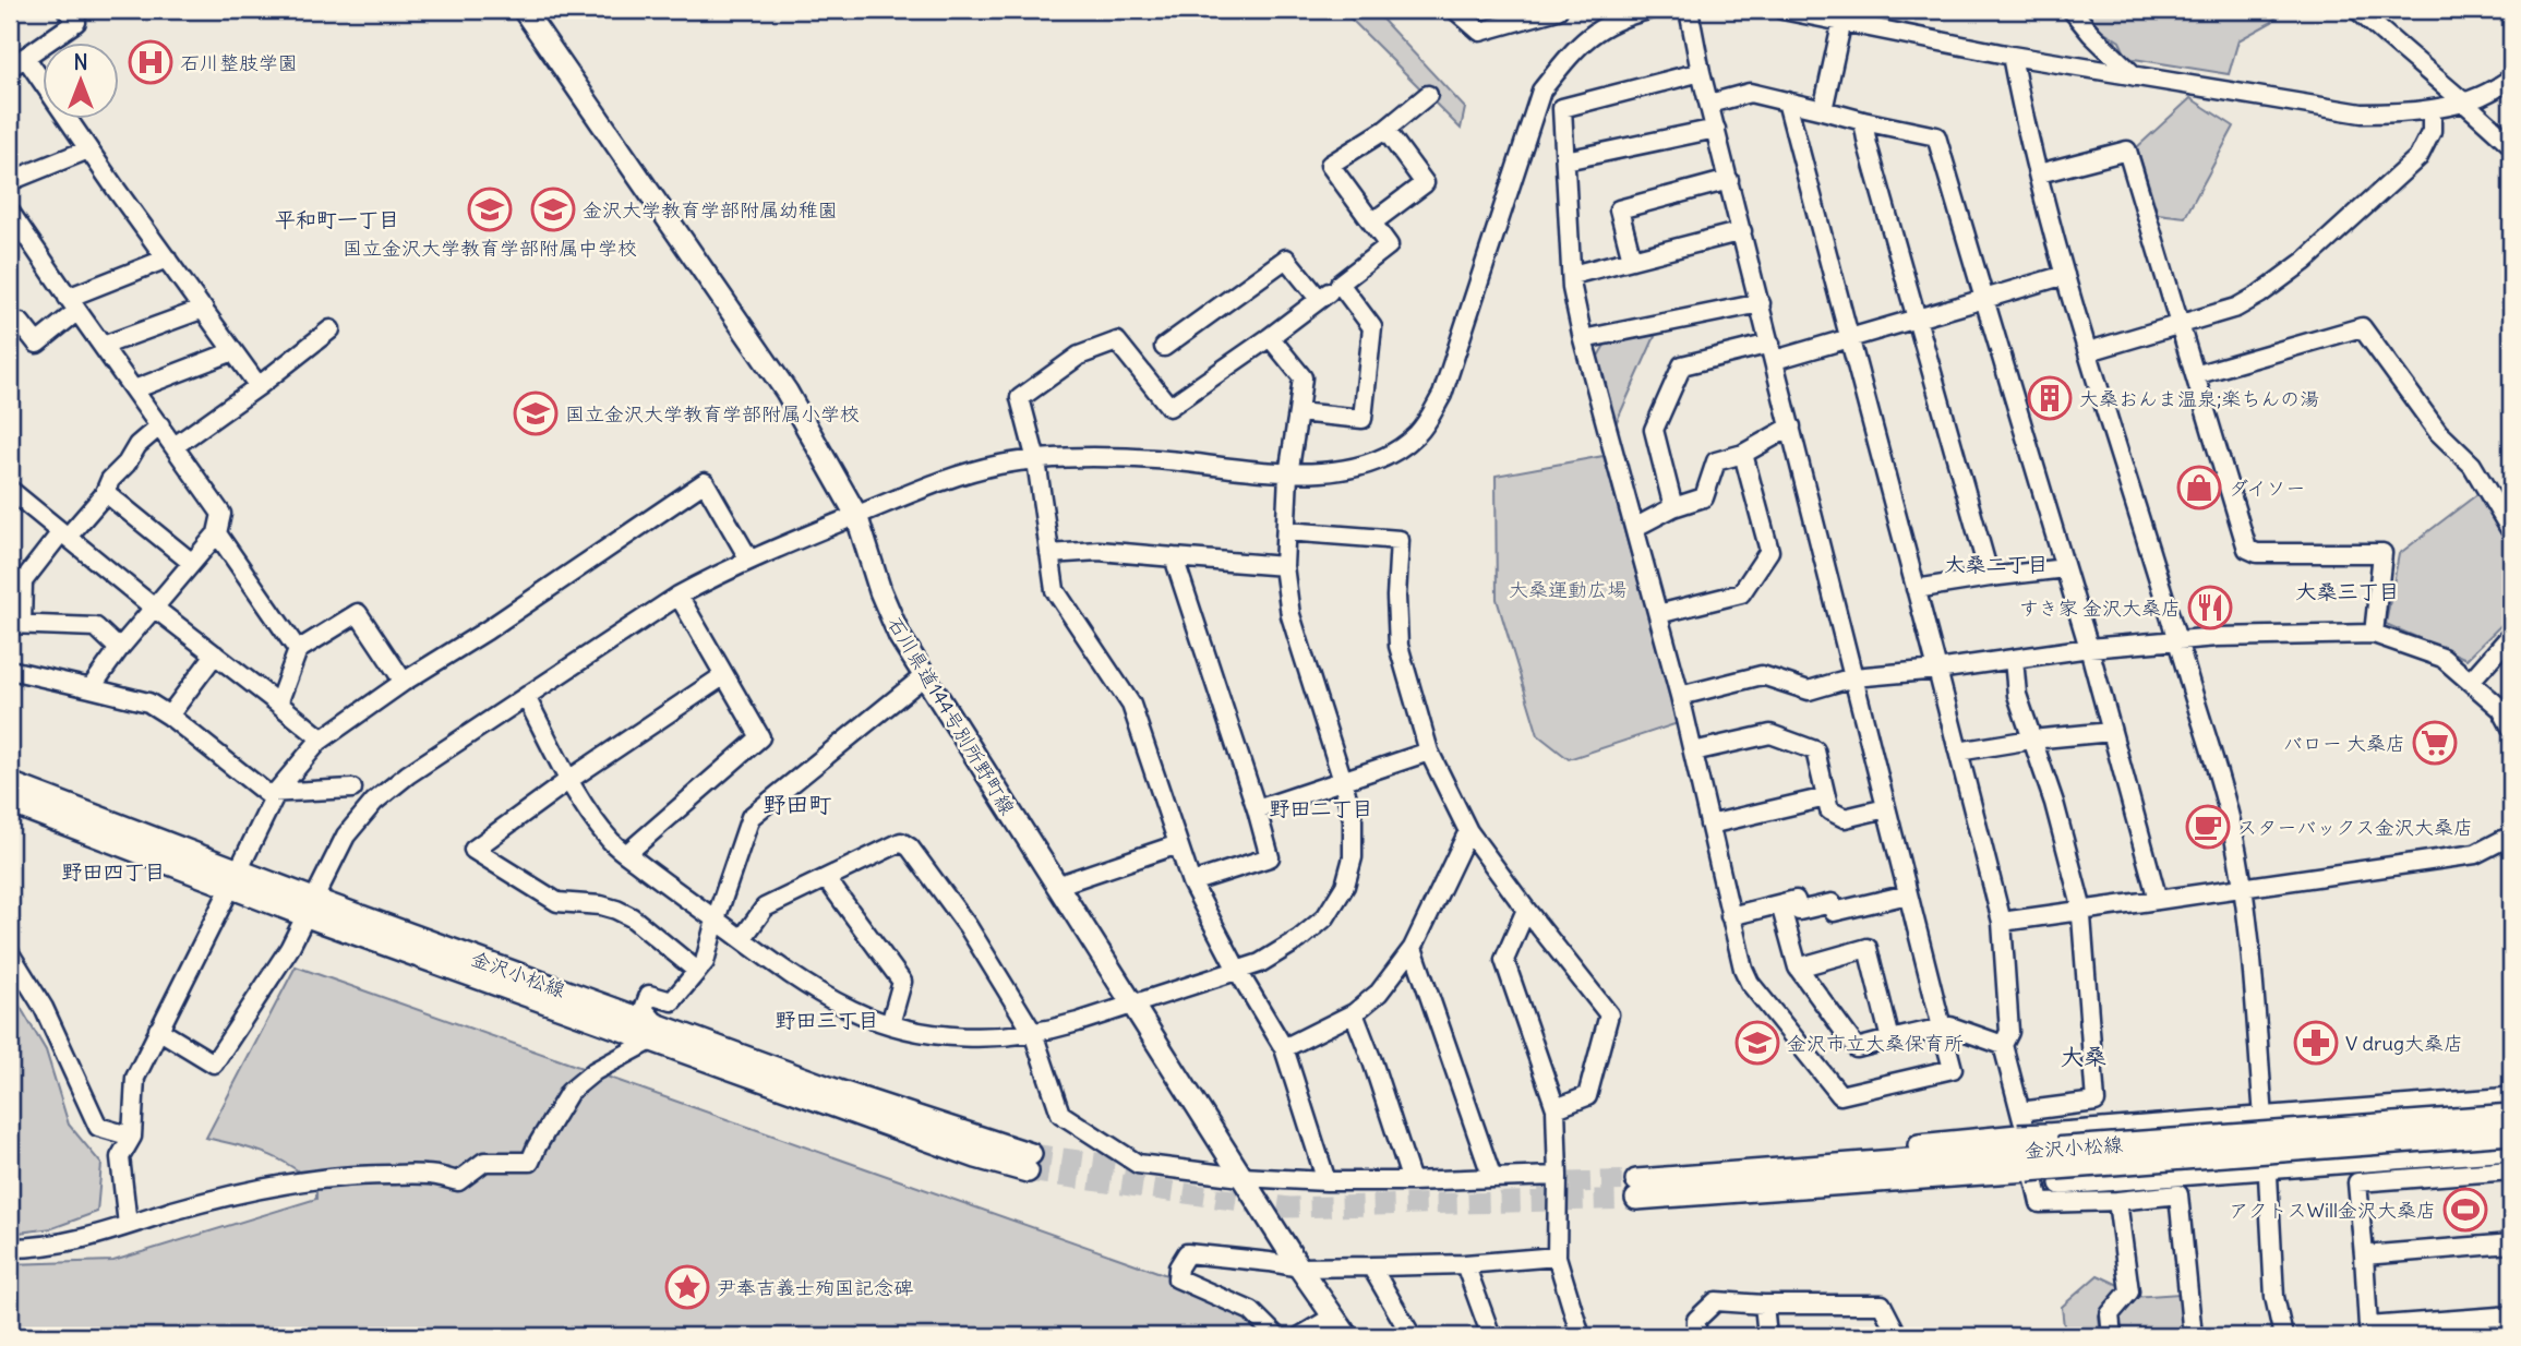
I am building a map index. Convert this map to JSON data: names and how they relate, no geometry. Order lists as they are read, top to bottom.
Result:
{
  "streets": {
    "main road": ["石川県道144号別所野町線", "金沢小松線"]
  },
  "districts": [
    "平和町一丁目",
    "大桑二丁目",
    "大桑三丁目",
    "野田町",
    "野田二丁目",
    "野田四丁目",
    "野田三丁目",
    "大桑"
  ],
  "parks": ["大桑運動広場"],
  "places": {
    "hospital": ["石川整肢学園"],
    "school or university": [
      "国立金沢大学教育学部附属中学校",
      "金沢大学教育学部附属幼稚園",
      "国立金沢大学教育学部附属小学校",
      "金沢市立大桑保育所"
    ],
    "building": ["大桑おんま温泉;楽ちんの湯"],
    "shop": ["ダイソー"],
    "restaurant": ["すき家 金沢大桑店"],
    "supermarket": ["バロー 大桑店"],
    "cafe": ["スターバックス金沢大桑店"],
    "pharmacy": ["V drug大桑店"],
    "sports": ["アクトスWill金沢大桑店"],
    "place": ["尹奉吉義士殉国記念碑"]
  },
  "north": "top"
}
